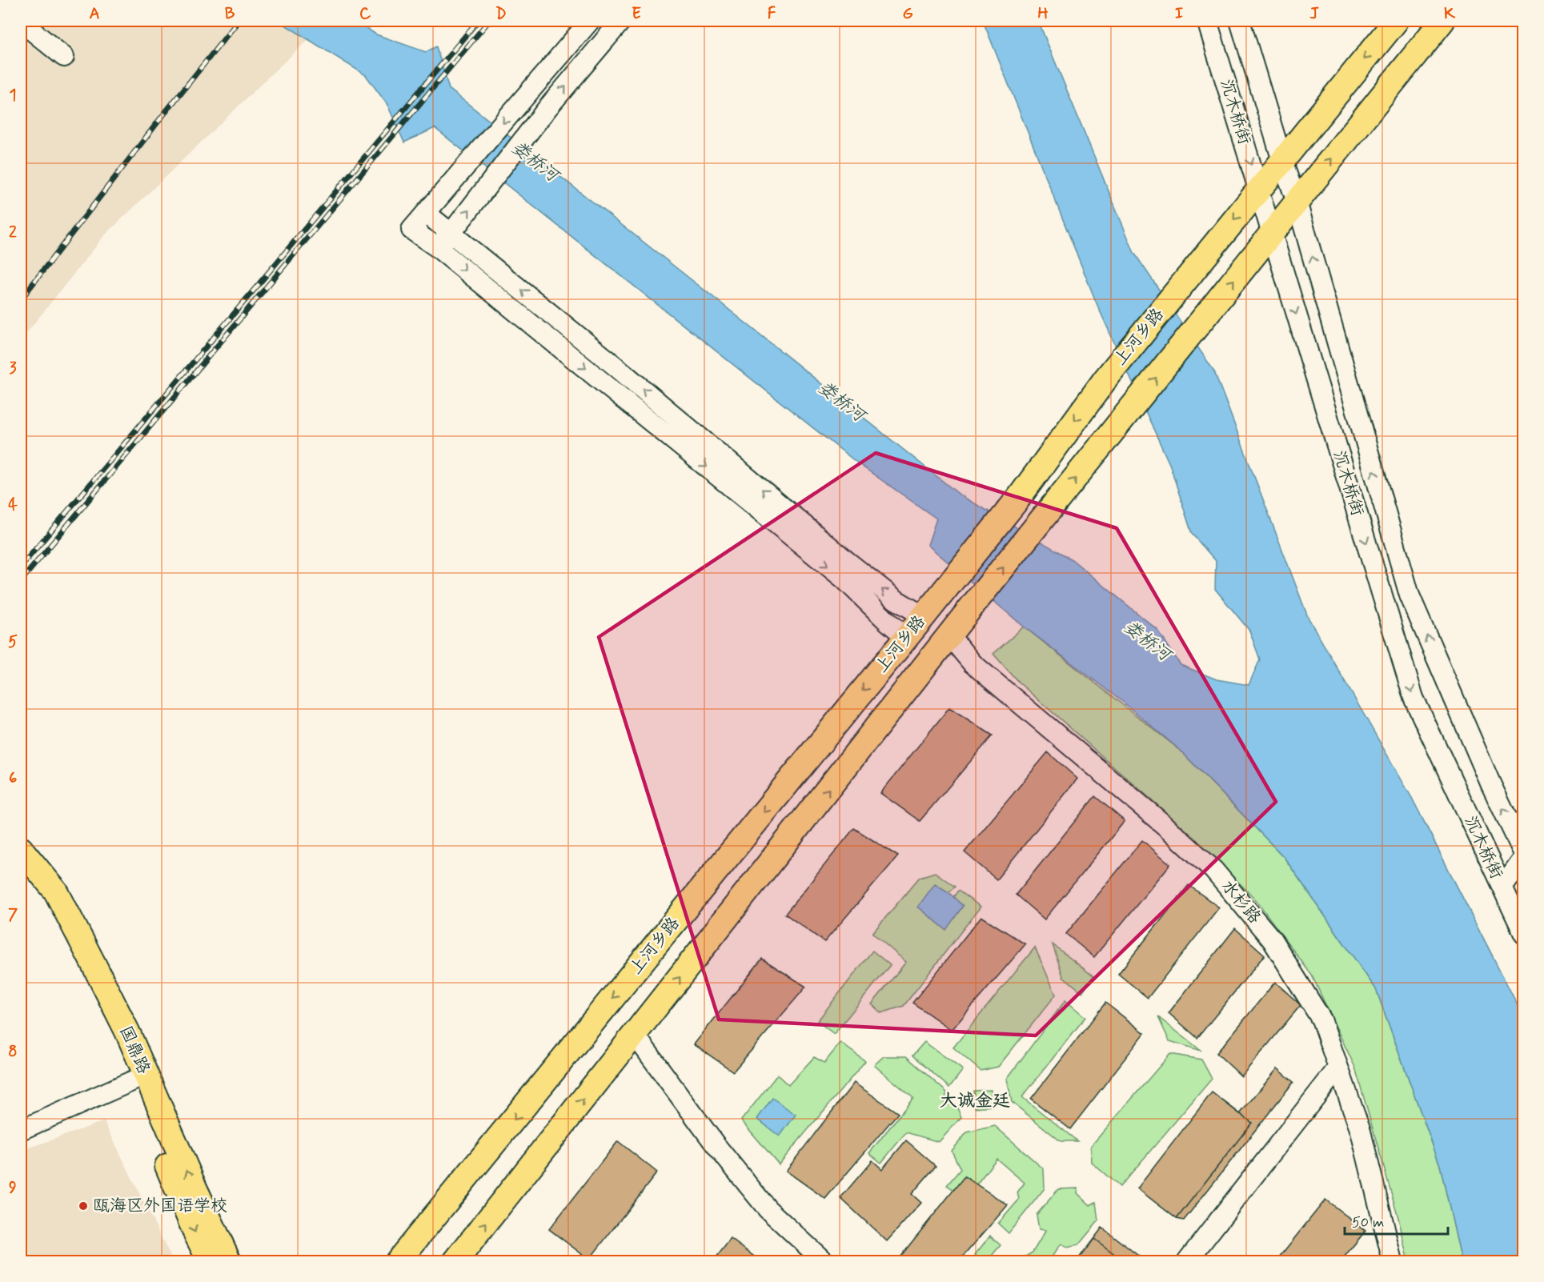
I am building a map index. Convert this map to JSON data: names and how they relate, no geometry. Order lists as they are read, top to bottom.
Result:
{
  "streets": {
    "main road": ["上河乡路", "国鼎路"],
    "street": ["沉木桥街", "水杉路"]
  },
  "crossings": [
    ["沉木桥街", "上河乡路"],
    ["上河乡路", "水杉路"]
  ],
  "districts": ["大诚金廷"],
  "water": ["娄桥河"],
  "places": ["瓯海区外国语学校"],
  "scale_bar": "50 m",
  "grid": {
    "columns": [
      "A",
      "B",
      "C",
      "D",
      "E",
      "F",
      "G",
      "H",
      "I",
      "J",
      "K"
    ],
    "rows": [
      "1",
      "2",
      "3",
      "4",
      "5",
      "6",
      "7",
      "8",
      "9"
    ]
  }
}
